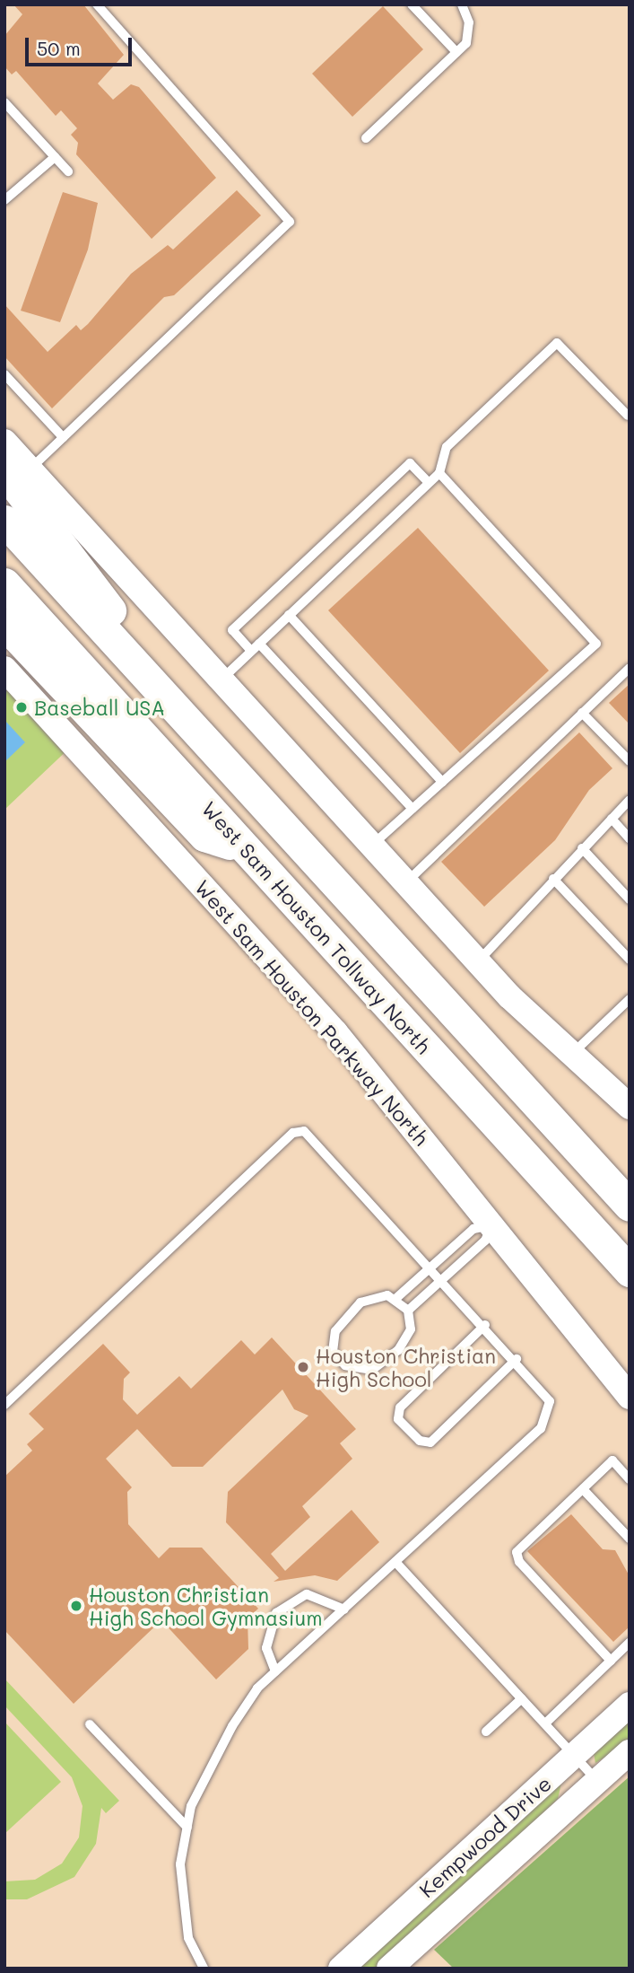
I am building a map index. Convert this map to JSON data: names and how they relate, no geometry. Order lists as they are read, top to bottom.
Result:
{
  "streets": {
    "highway": ["West Sam Houston Tollway North"],
    "main road": ["West Sam Houston Parkway North", "Kempwood Drive"]
  },
  "places": ["Baseball USA", "Houston Christian High School", "Houston Christian High School Gymnasium"],
  "scale_bar": "50 m"
}
